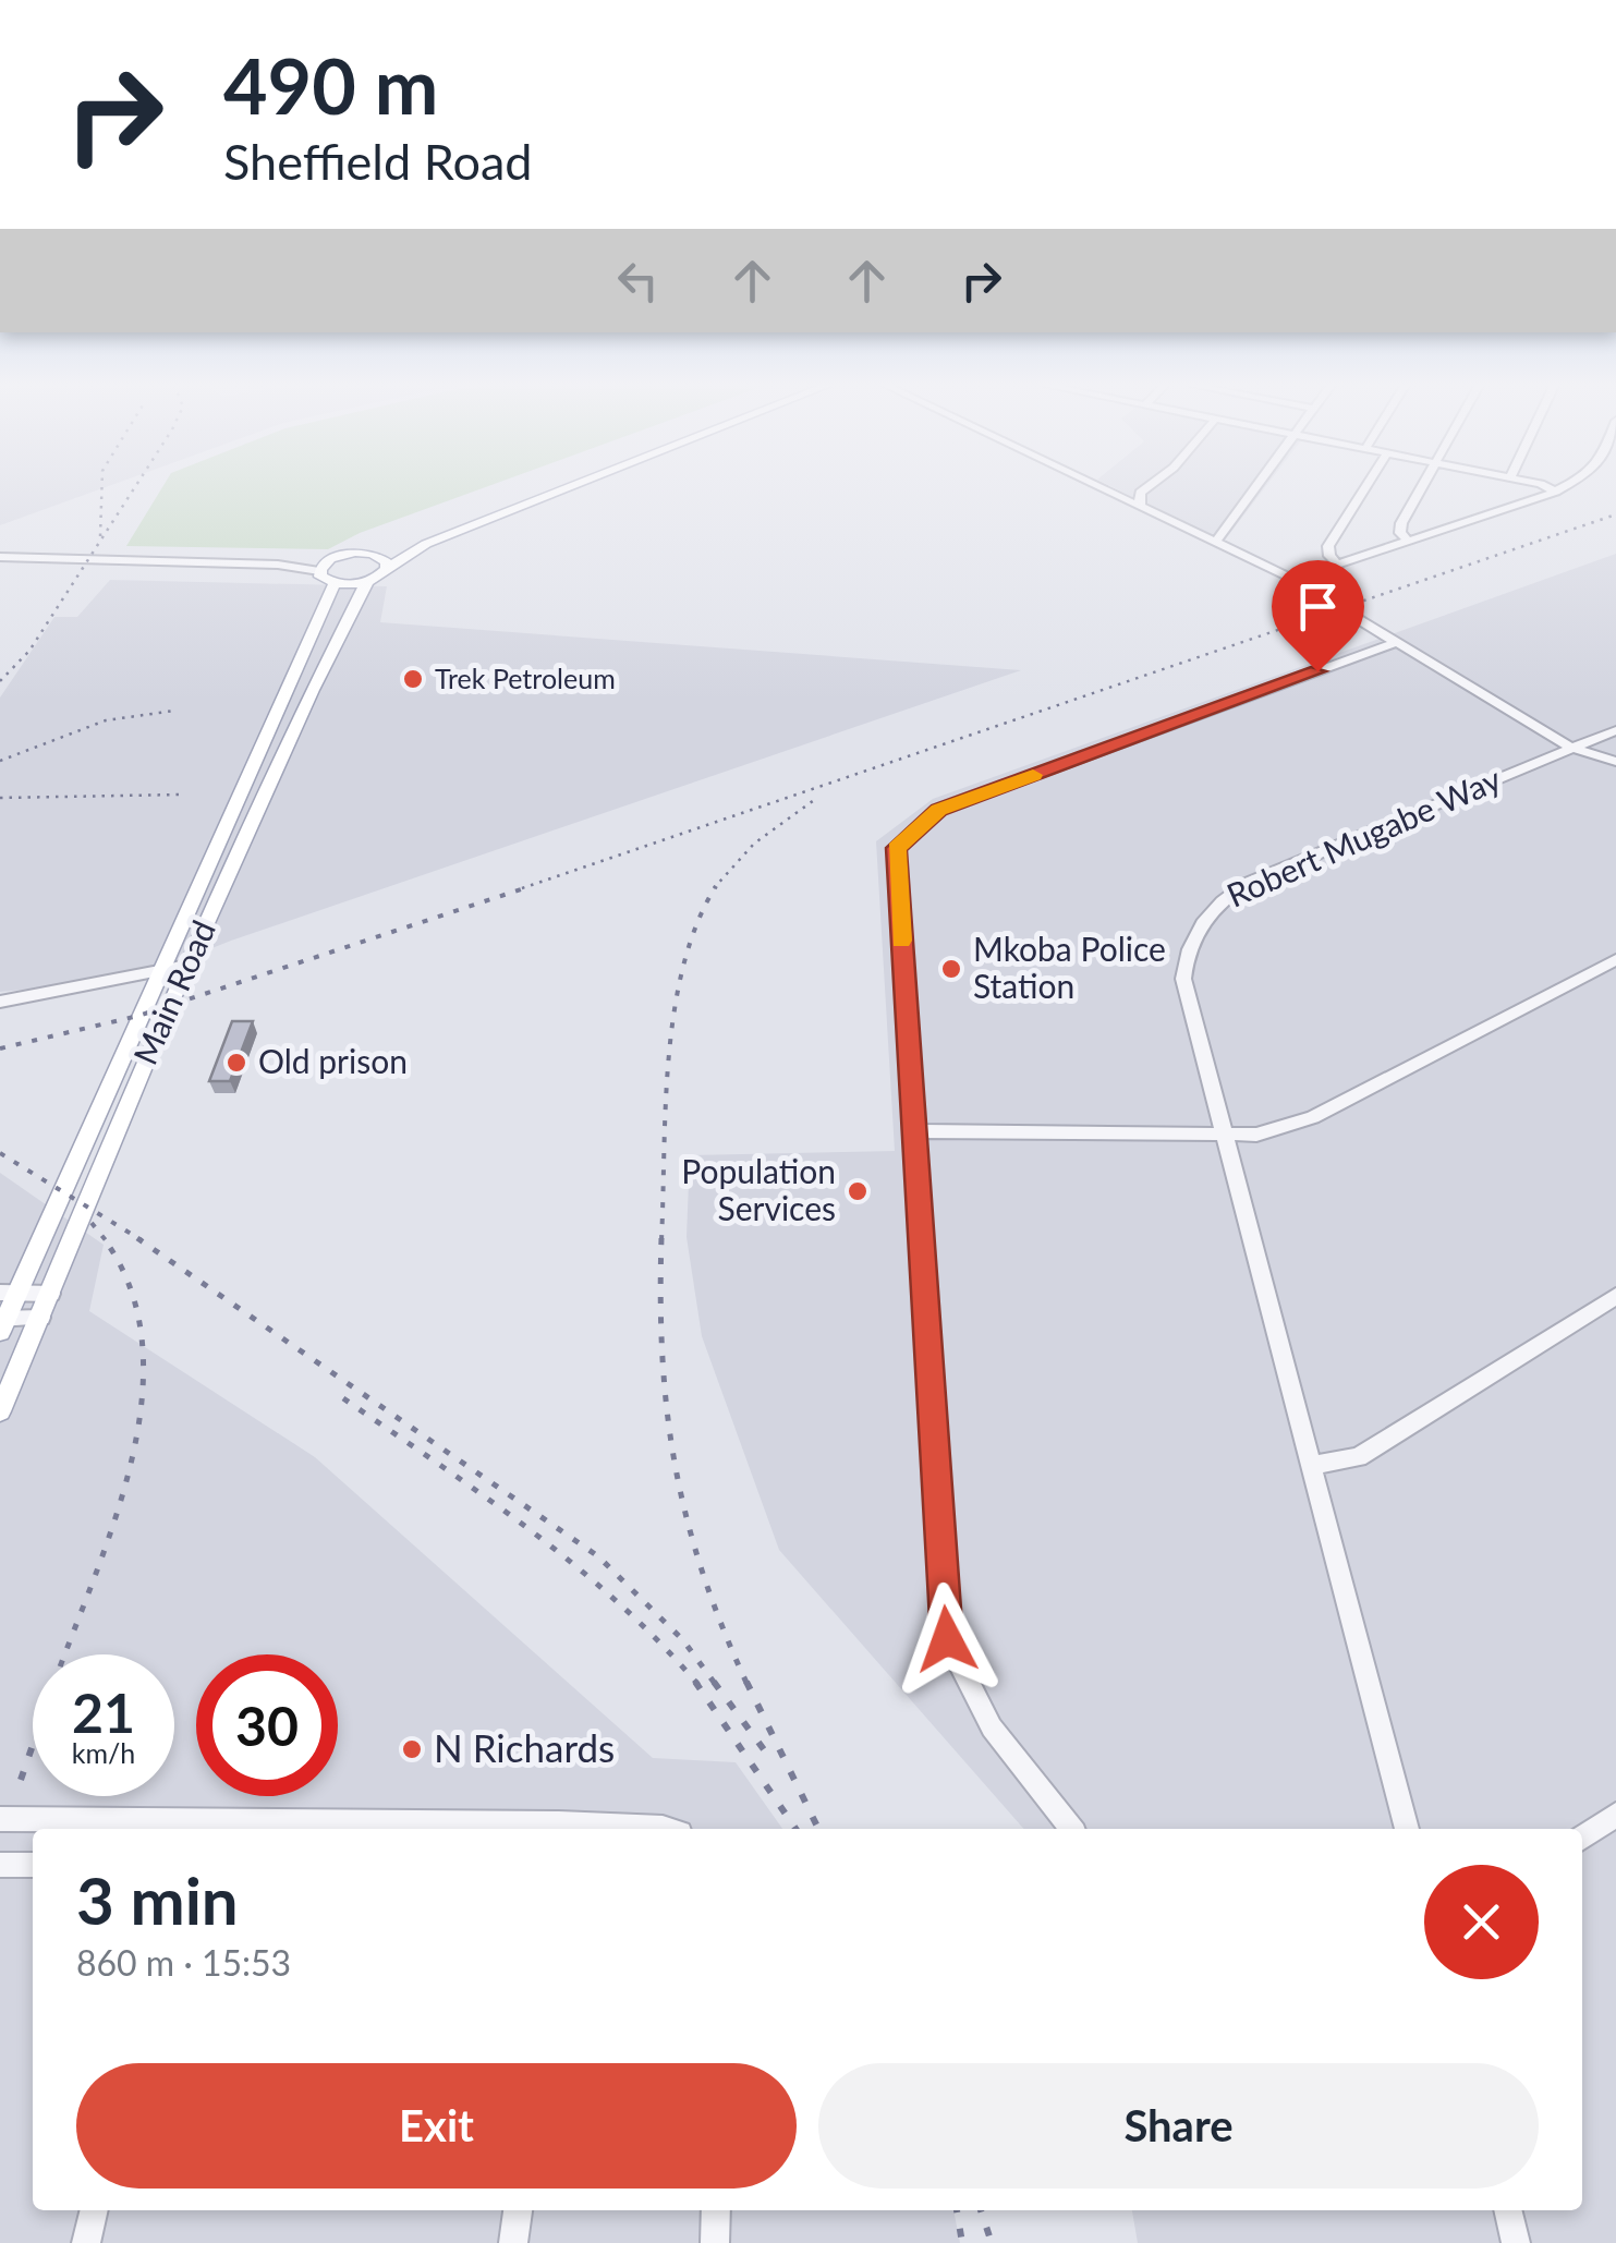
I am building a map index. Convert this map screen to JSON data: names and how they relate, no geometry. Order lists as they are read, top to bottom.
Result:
{
  "streets": {
    "main road": ["Main Road"],
    "street": ["Robert Mugabe Way"]
  },
  "places": [
    "Trek Petroleum",
    "Mkoba Police Station",
    "Old prison",
    "Population Services",
    "N Richards"
  ],
  "page": {
    "turn": ["490 m", "Sheffield Road"],
    "speed": "21 km/h",
    "limit": "30",
    "heading": ["3 min", "860 m · 15:53"],
    "buttons": ["Exit", "Share"]
  }
}
